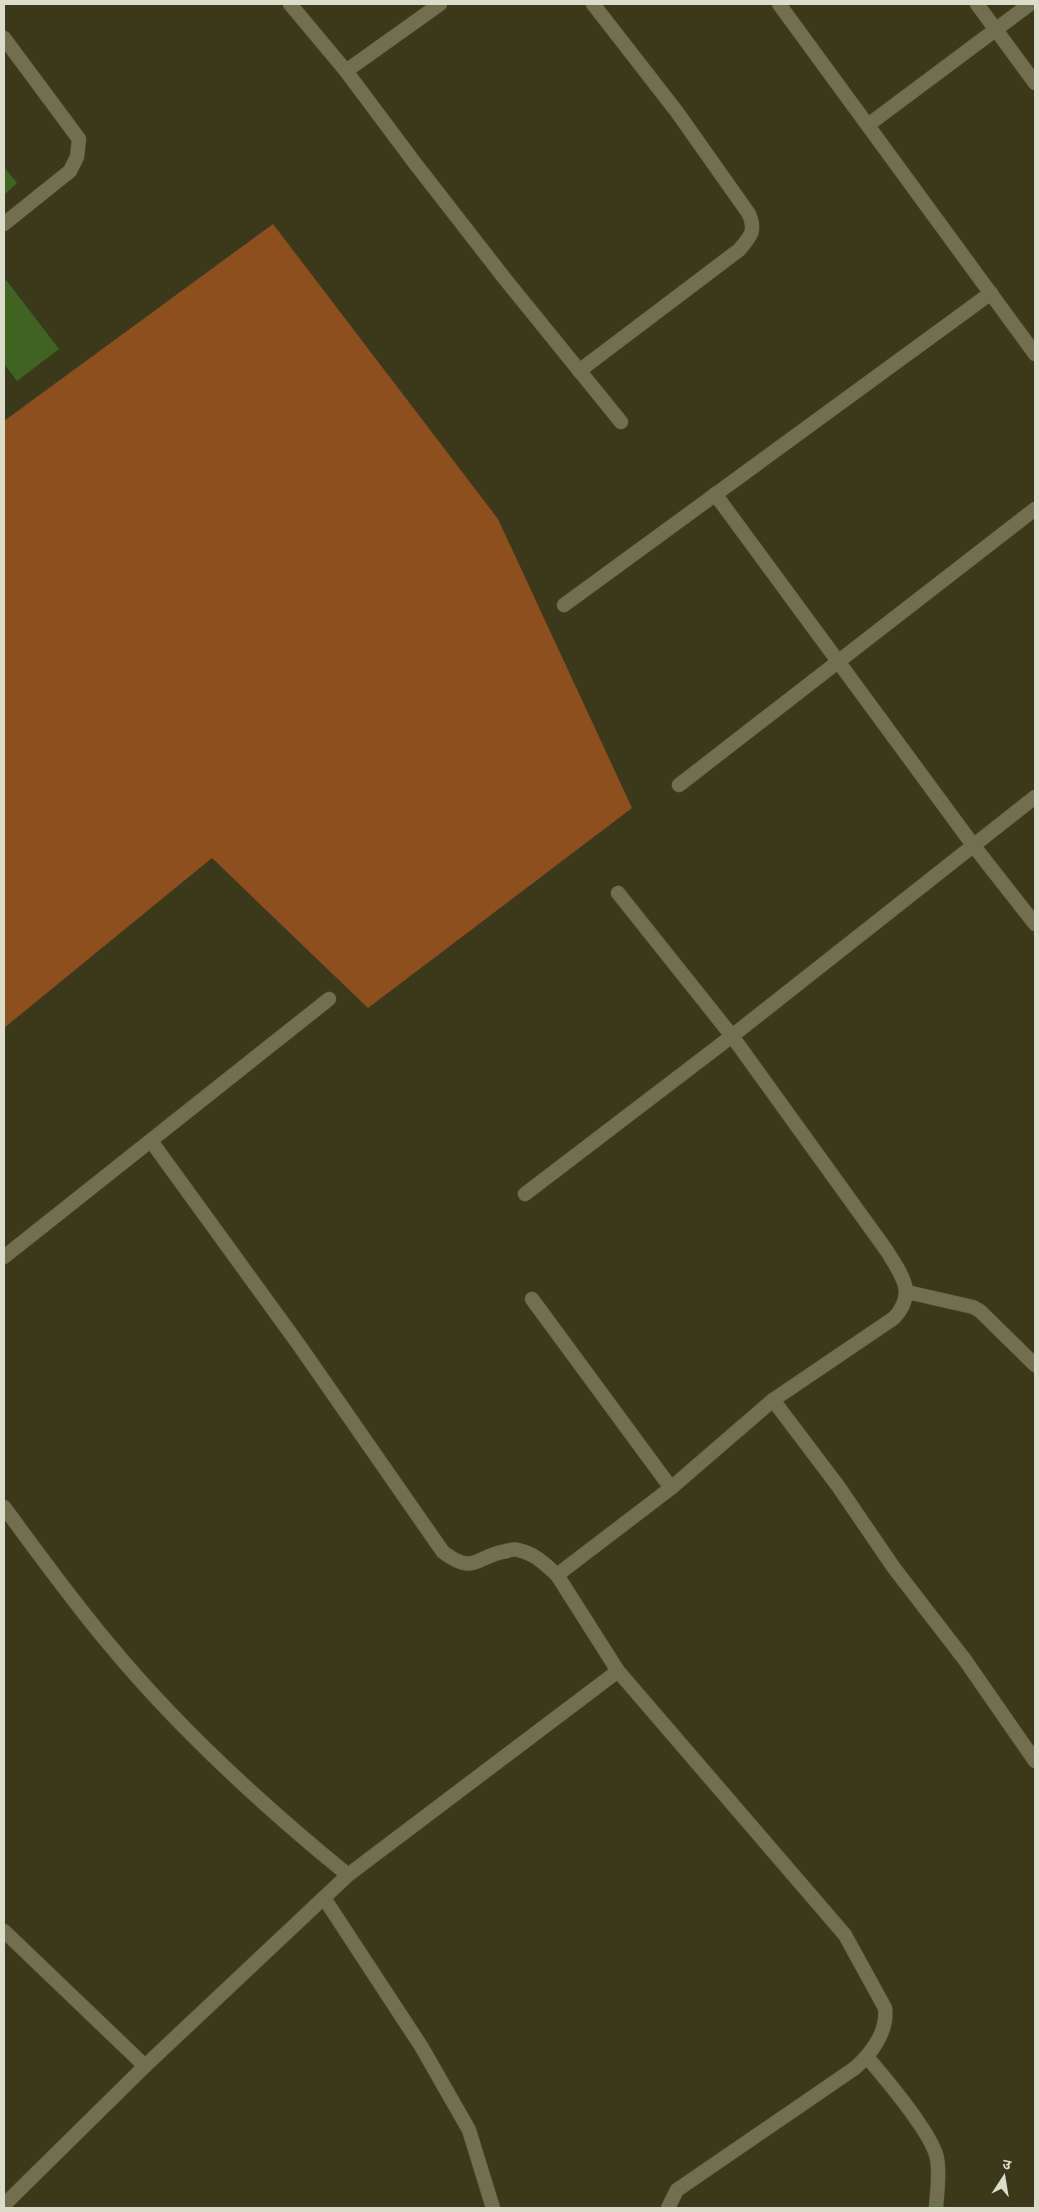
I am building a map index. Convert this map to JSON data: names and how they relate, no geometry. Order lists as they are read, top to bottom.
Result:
{
  "north": "top"
}
